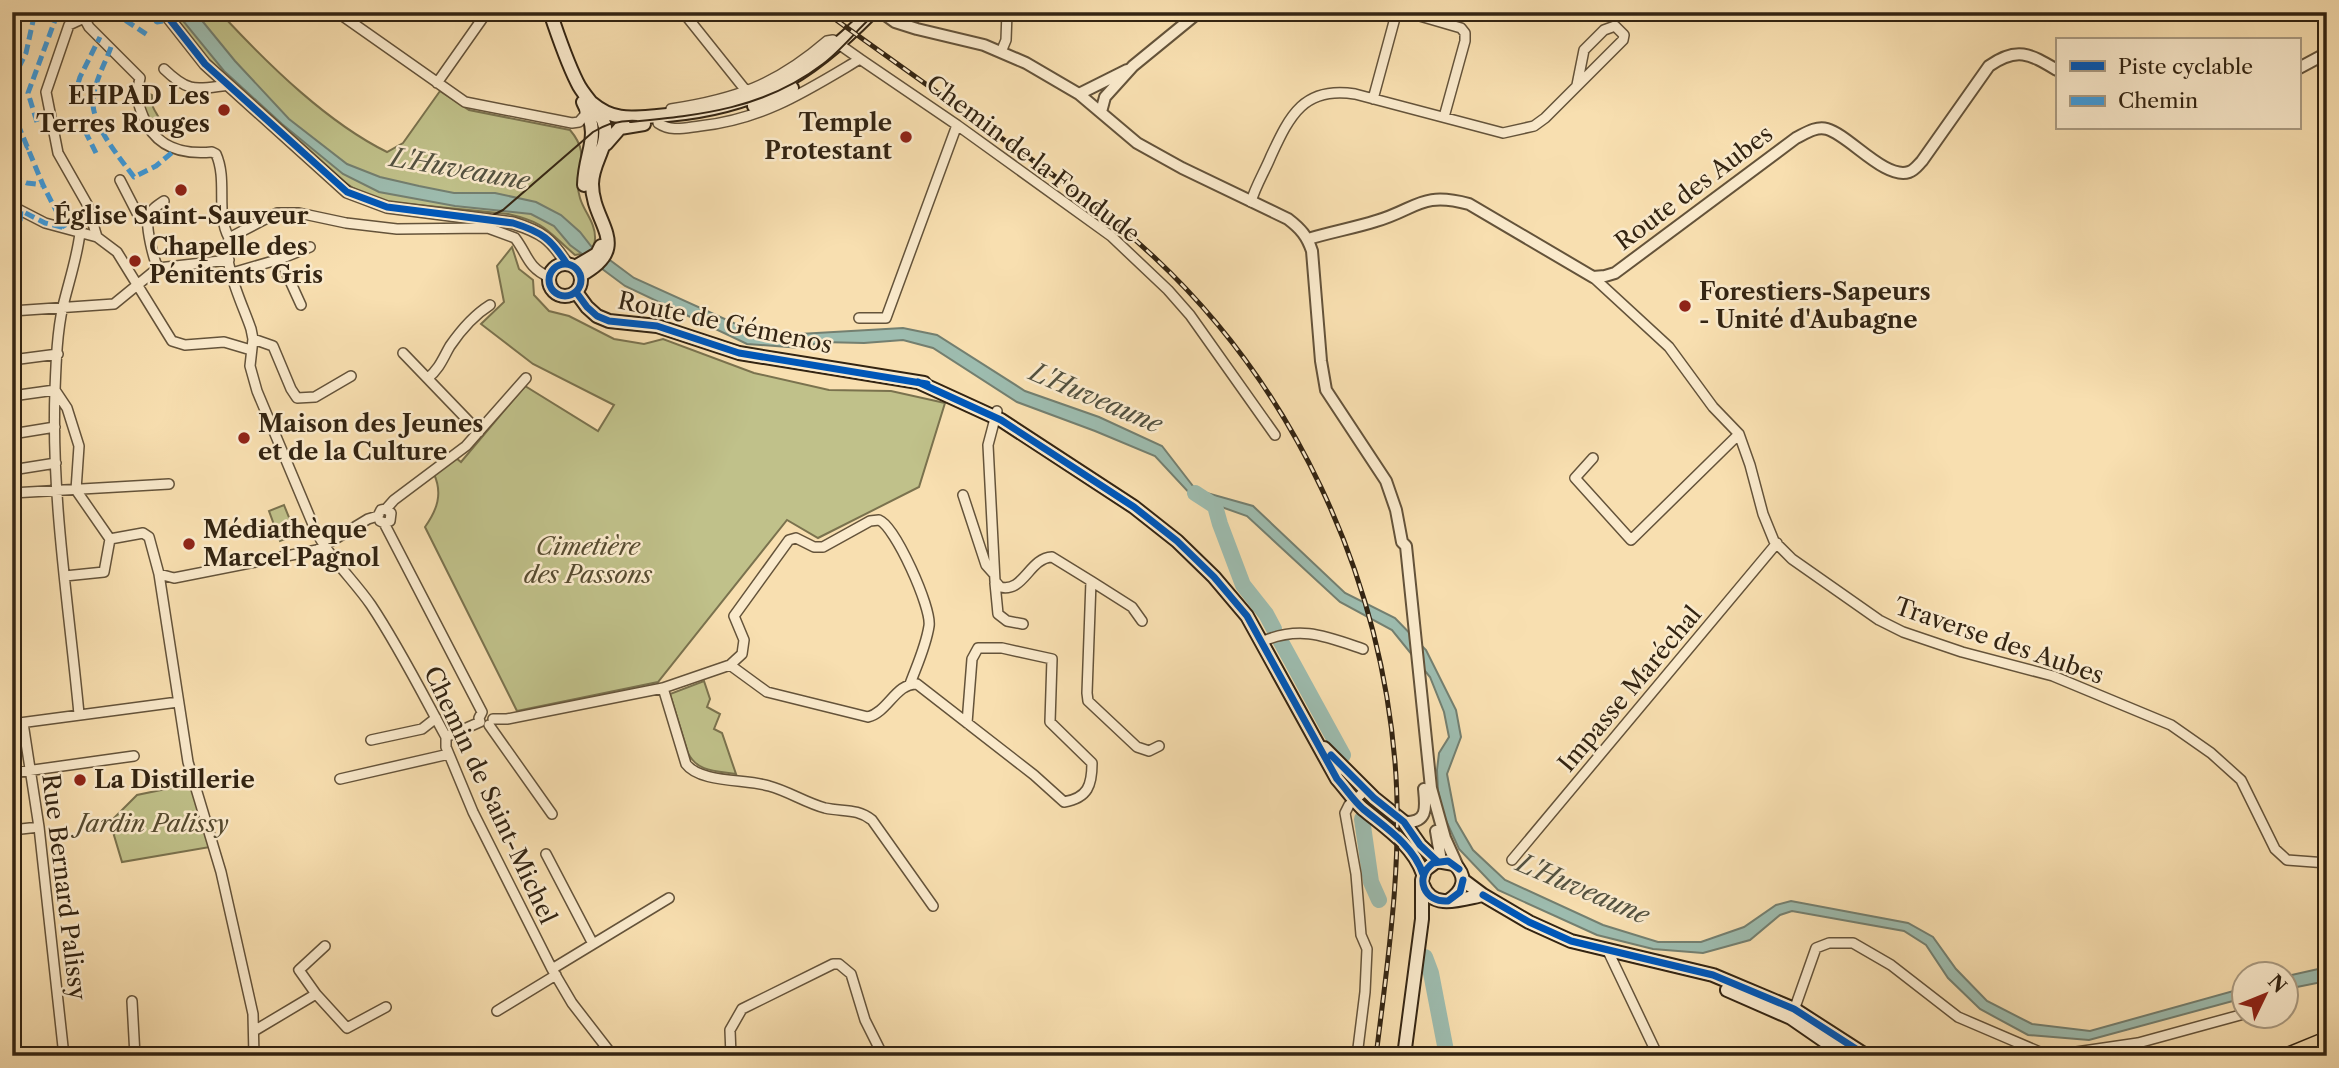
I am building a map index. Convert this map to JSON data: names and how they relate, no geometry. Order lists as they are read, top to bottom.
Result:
{
  "streets": {
    "main road": ["Route de Gémenos"],
    "street": [
      "Chemin de la Fondude",
      "Route des Aubes",
      "Traverse des Aubes",
      "Impasse Maréchal",
      "Chemin de Saint-Michel",
      "Rue Bernard Palissy"
    ]
  },
  "crossings": [
    ["Route des Aubes", "Traverse des Aubes"],
    ["Traverse des Aubes", "Impasse Maréchal"]
  ],
  "water": ["L'Huveaune"],
  "parks": ["Cimetière des Passons", "Jardin Palissy"],
  "places": [
    "EHPAD Les Terres Rouges",
    "Temple Protestant",
    "Église Saint-Sauveur",
    "Chapelle des Pénitents Gris",
    "Forestiers-Sapeurs - Unité d'Aubagne",
    "Maison des Jeunes et de la Culture",
    "Médiathèque Marcel Pagnol",
    "La Distillerie"
  ],
  "legend": ["Piste cyclable", "Chemin"],
  "north": "top right"
}
